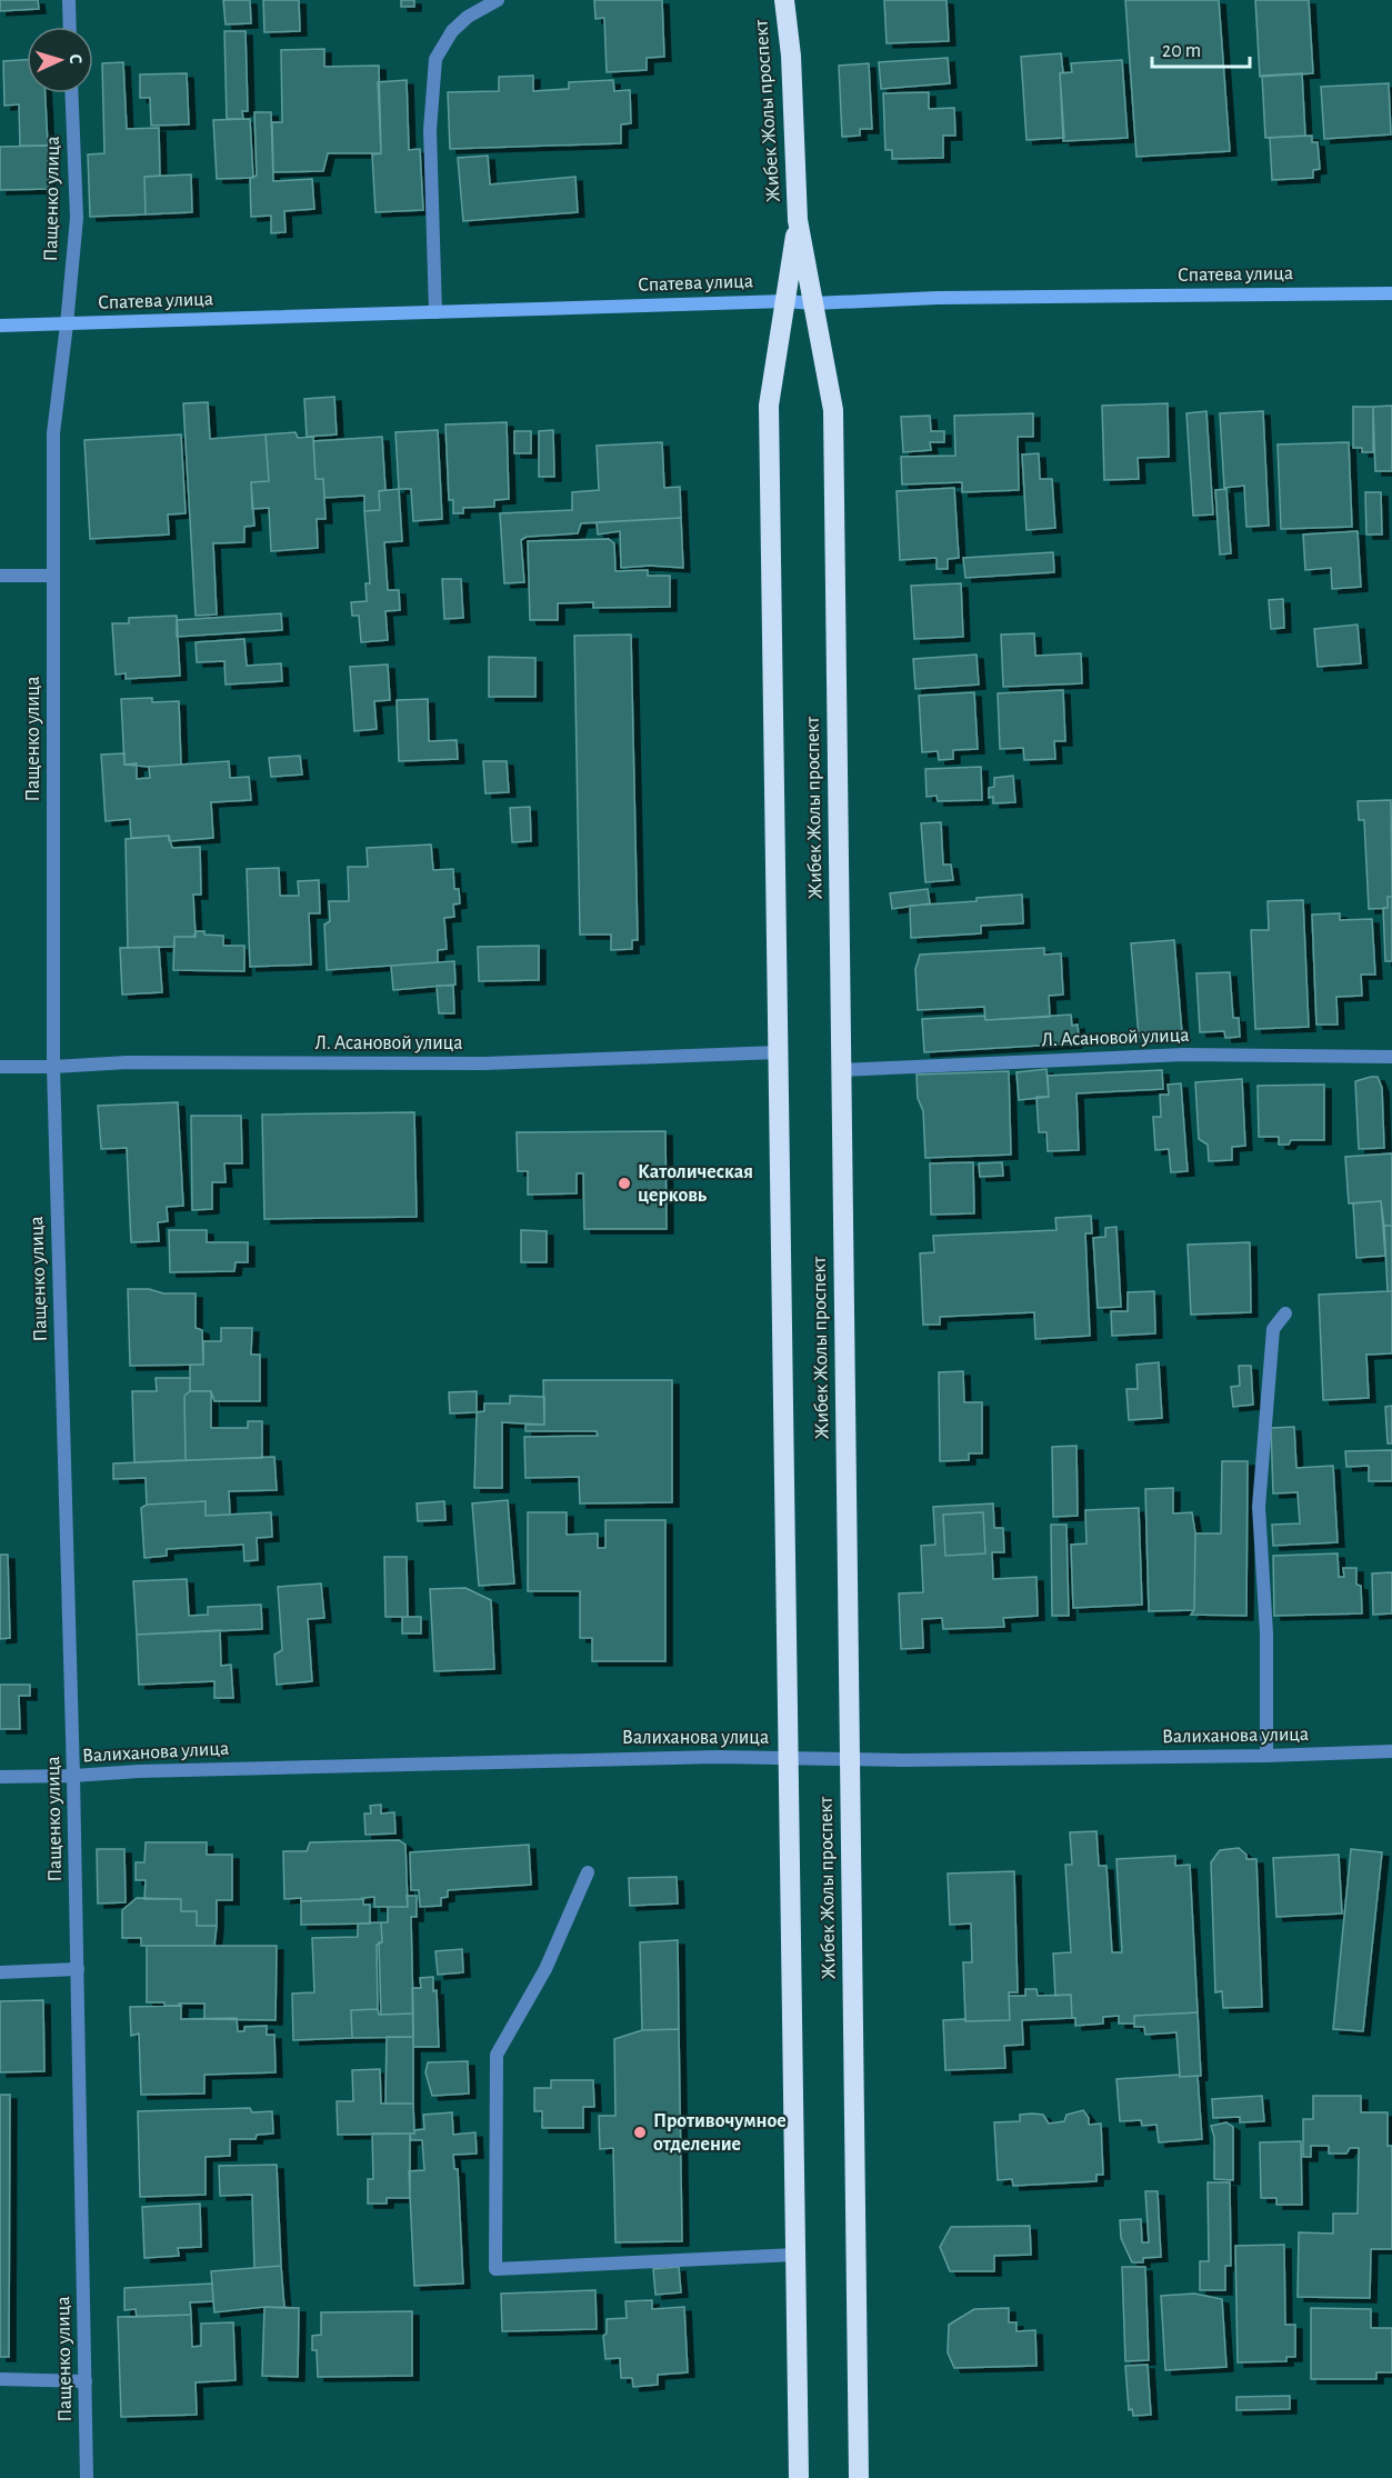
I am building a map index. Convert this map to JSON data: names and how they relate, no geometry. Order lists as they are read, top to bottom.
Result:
{
  "streets": {
    "highway": ["Жибек Жолы проспект"],
    "street": [
      "Пащенко улица",
      "Спатева улица",
      "Л. Асановой улица",
      "Валиханова улица"
    ]
  },
  "crossings": [
    ["Жибек Жолы проспект", "Спатева улица"],
    ["Жибек Жолы проспект", "Л. Асановой улица"],
    ["Жибек Жолы проспект", "Валиханова улица"],
    ["Пащенко улица", "Спатева улица"],
    ["Пащенко улица", "Л. Асановой улица"],
    ["Пащенко улица", "Валиханова улица"]
  ],
  "places": ["Католическая церковь", "Противочумное отделение"],
  "scale_bar": "20 m",
  "north": "right"
}
